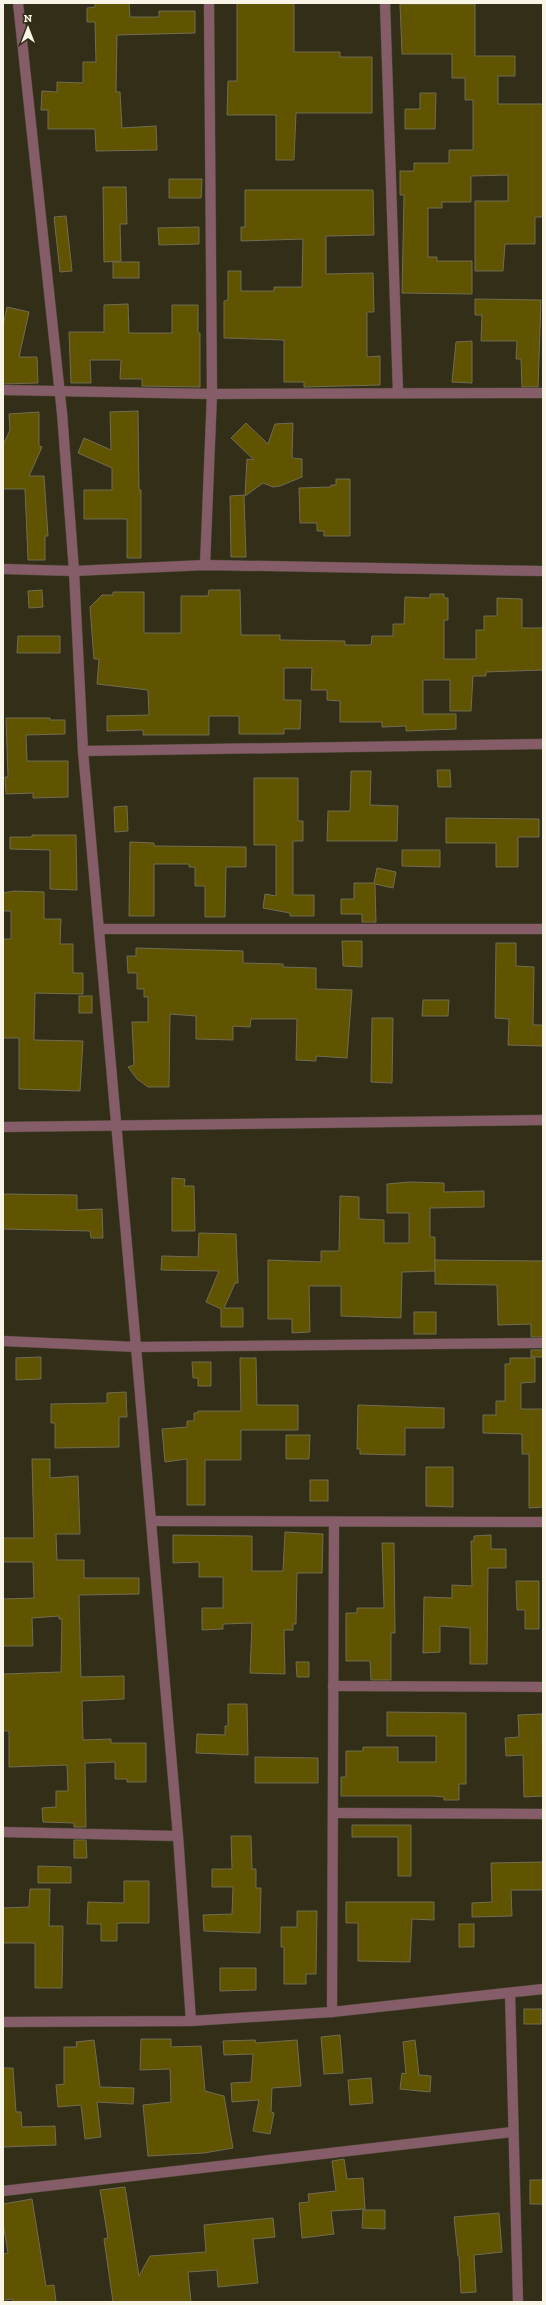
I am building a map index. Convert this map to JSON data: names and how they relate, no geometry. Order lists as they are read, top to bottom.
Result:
{
  "north": "top"
}
